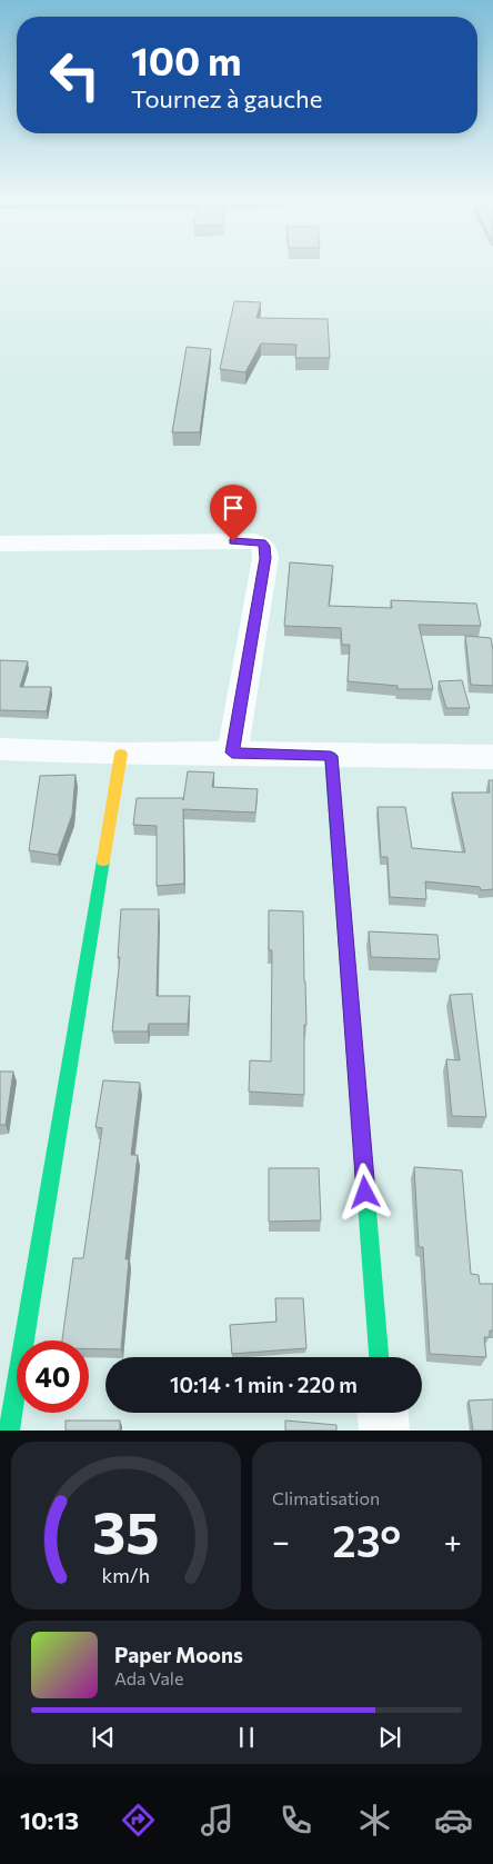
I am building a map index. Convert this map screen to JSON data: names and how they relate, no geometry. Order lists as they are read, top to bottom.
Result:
{
  "page": {
    "turn": ["100 m", "Tournez à gauche"],
    "limit": "40",
    "trip": "10:14 · 1 min · 220 m",
    "tile": "Climatisation",
    "heat": ["−", "23°", "+"],
    "song": ["Paper Moons", "Ada Vale"],
    "tabs": "10:13",
    "gauge": ["35", "km/h"]
  }
}
